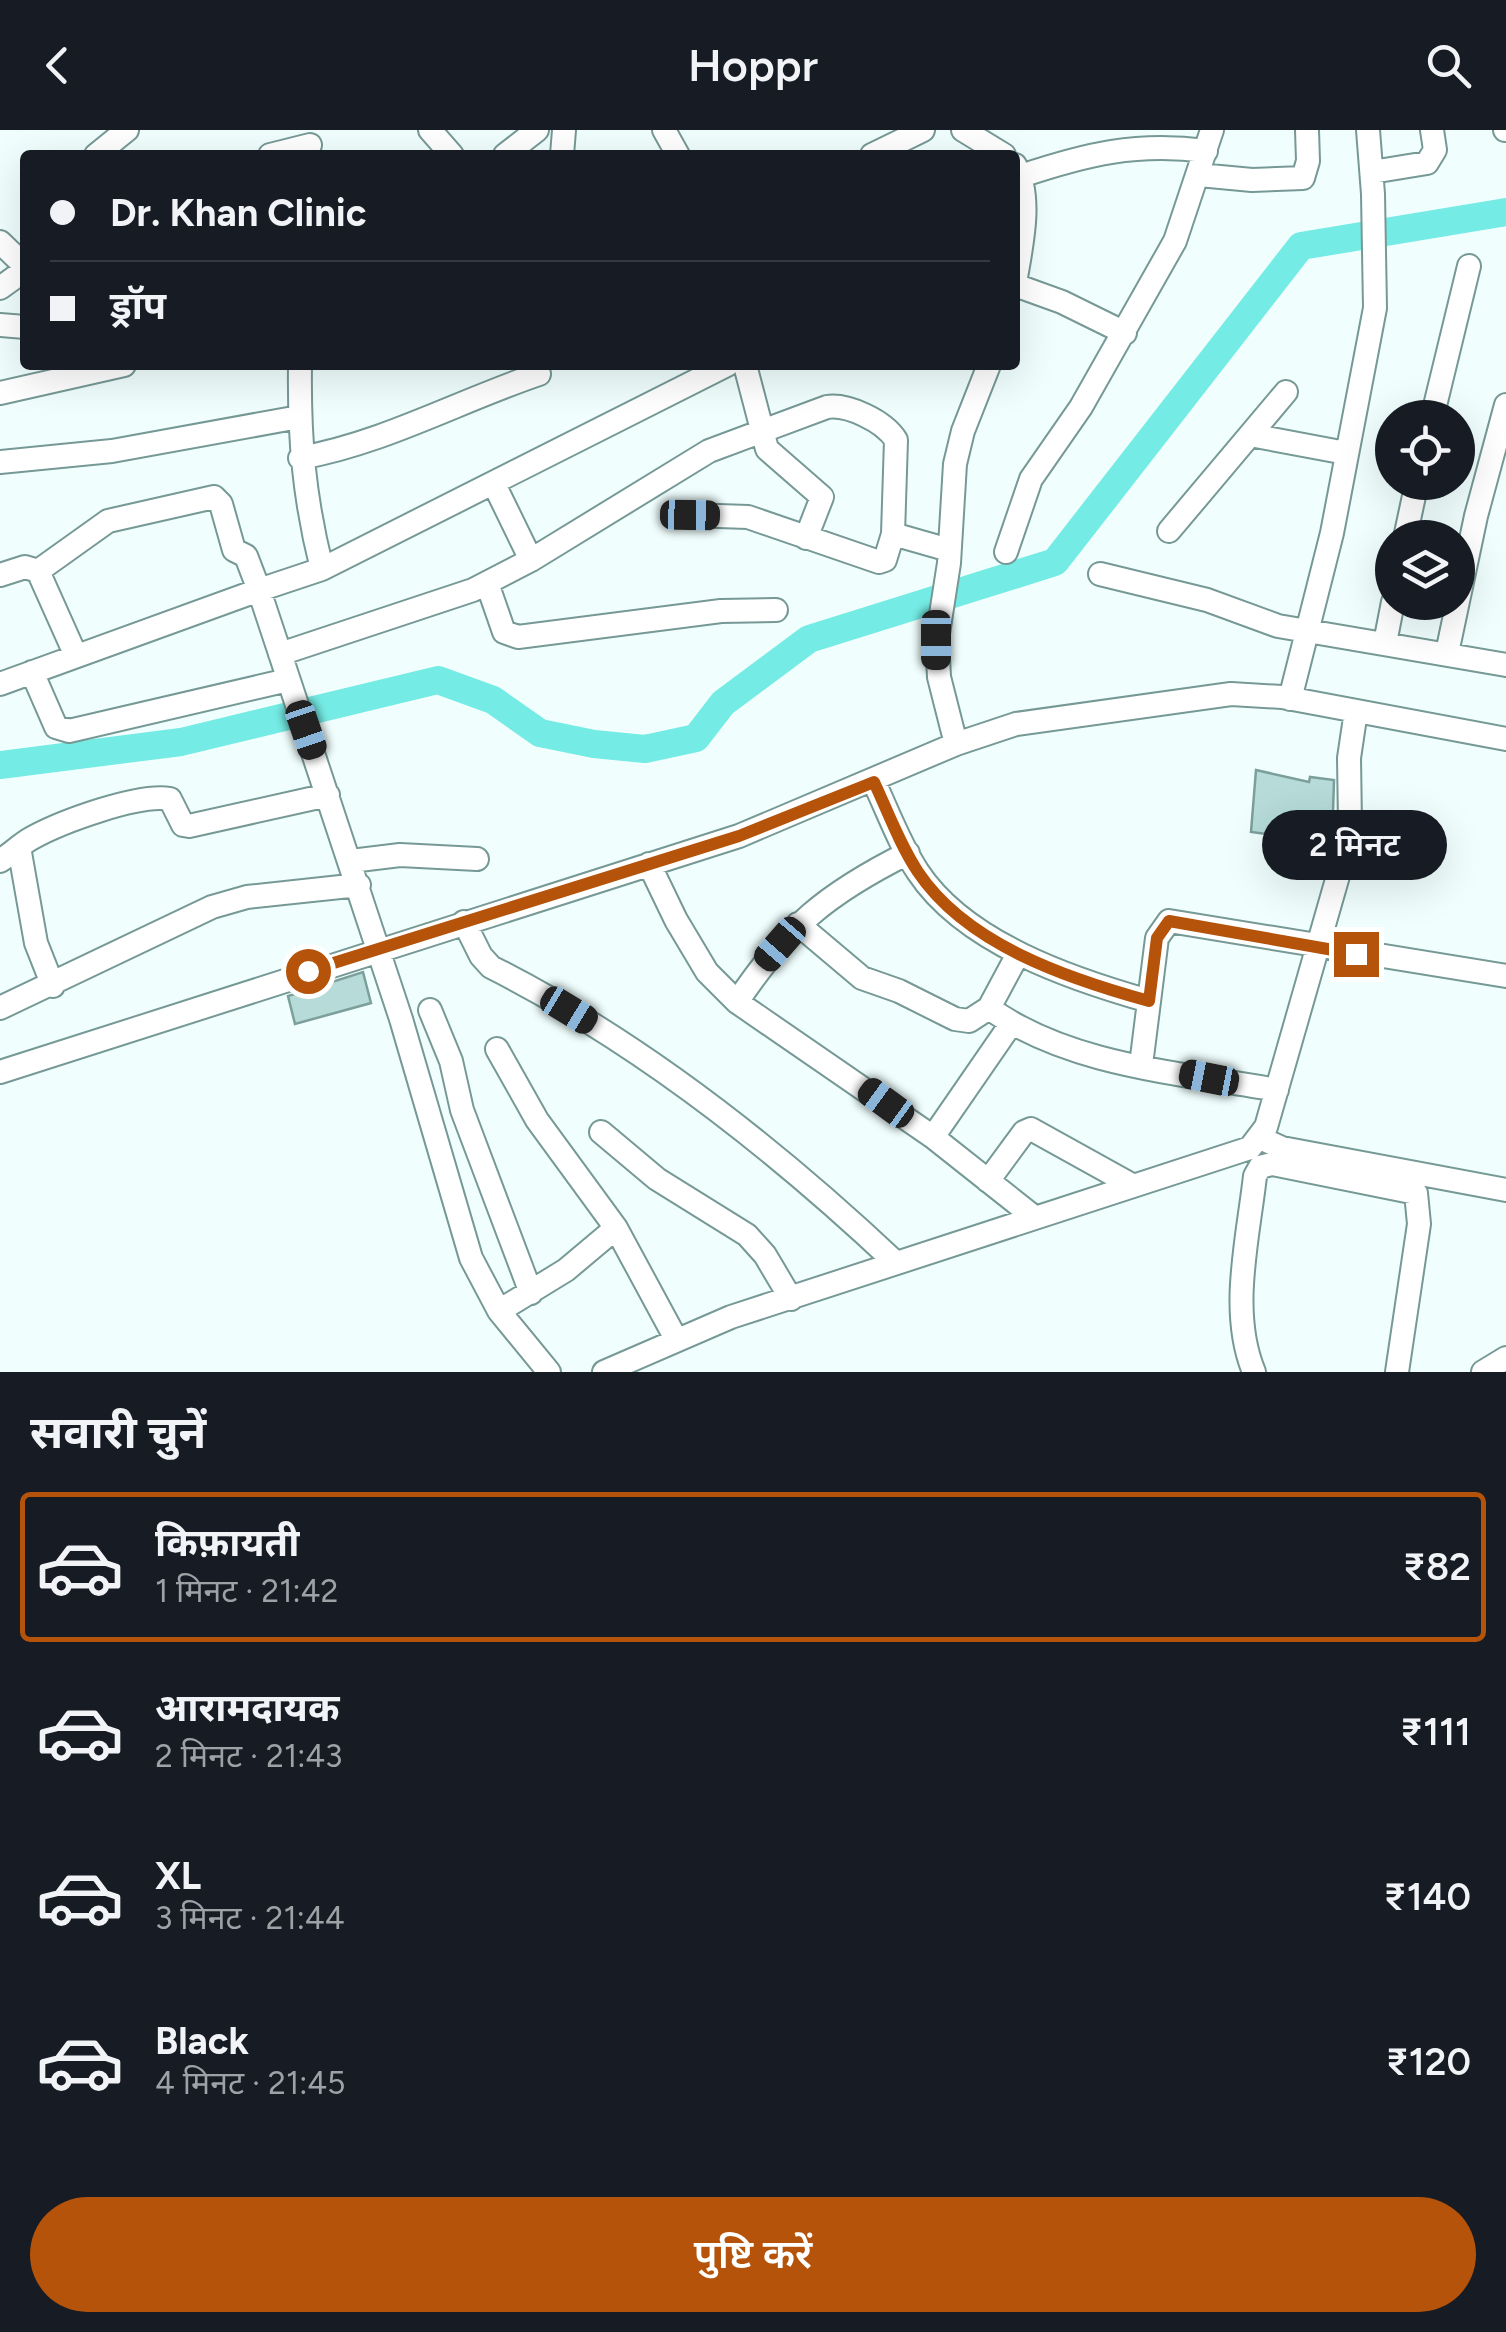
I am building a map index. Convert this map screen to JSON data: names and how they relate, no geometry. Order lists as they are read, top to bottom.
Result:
{
  "page": {
    "header": "Hoppr",
    "banner": ["Dr. Khan Clinic", "ड्रॉप"],
    "bubble": "2 मिनट",
    "heading": "सवारी चुनें",
    "list": [
      {
        "name": "किफ़ायती",
        "note": "1 मिनट · 21:42",
        "value": "₹82"
      },
      {
        "name": "आरामदायक",
        "note": "2 मिनट · 21:43",
        "value": "₹111"
      },
      {
        "name": "XL",
        "note": "3 मिनट · 21:44",
        "value": "₹140"
      },
      {
        "name": "Black",
        "note": "4 मिनट · 21:45",
        "value": "₹120"
      }
    ],
    "buttons": "पुष्टि करें"
  }
}
